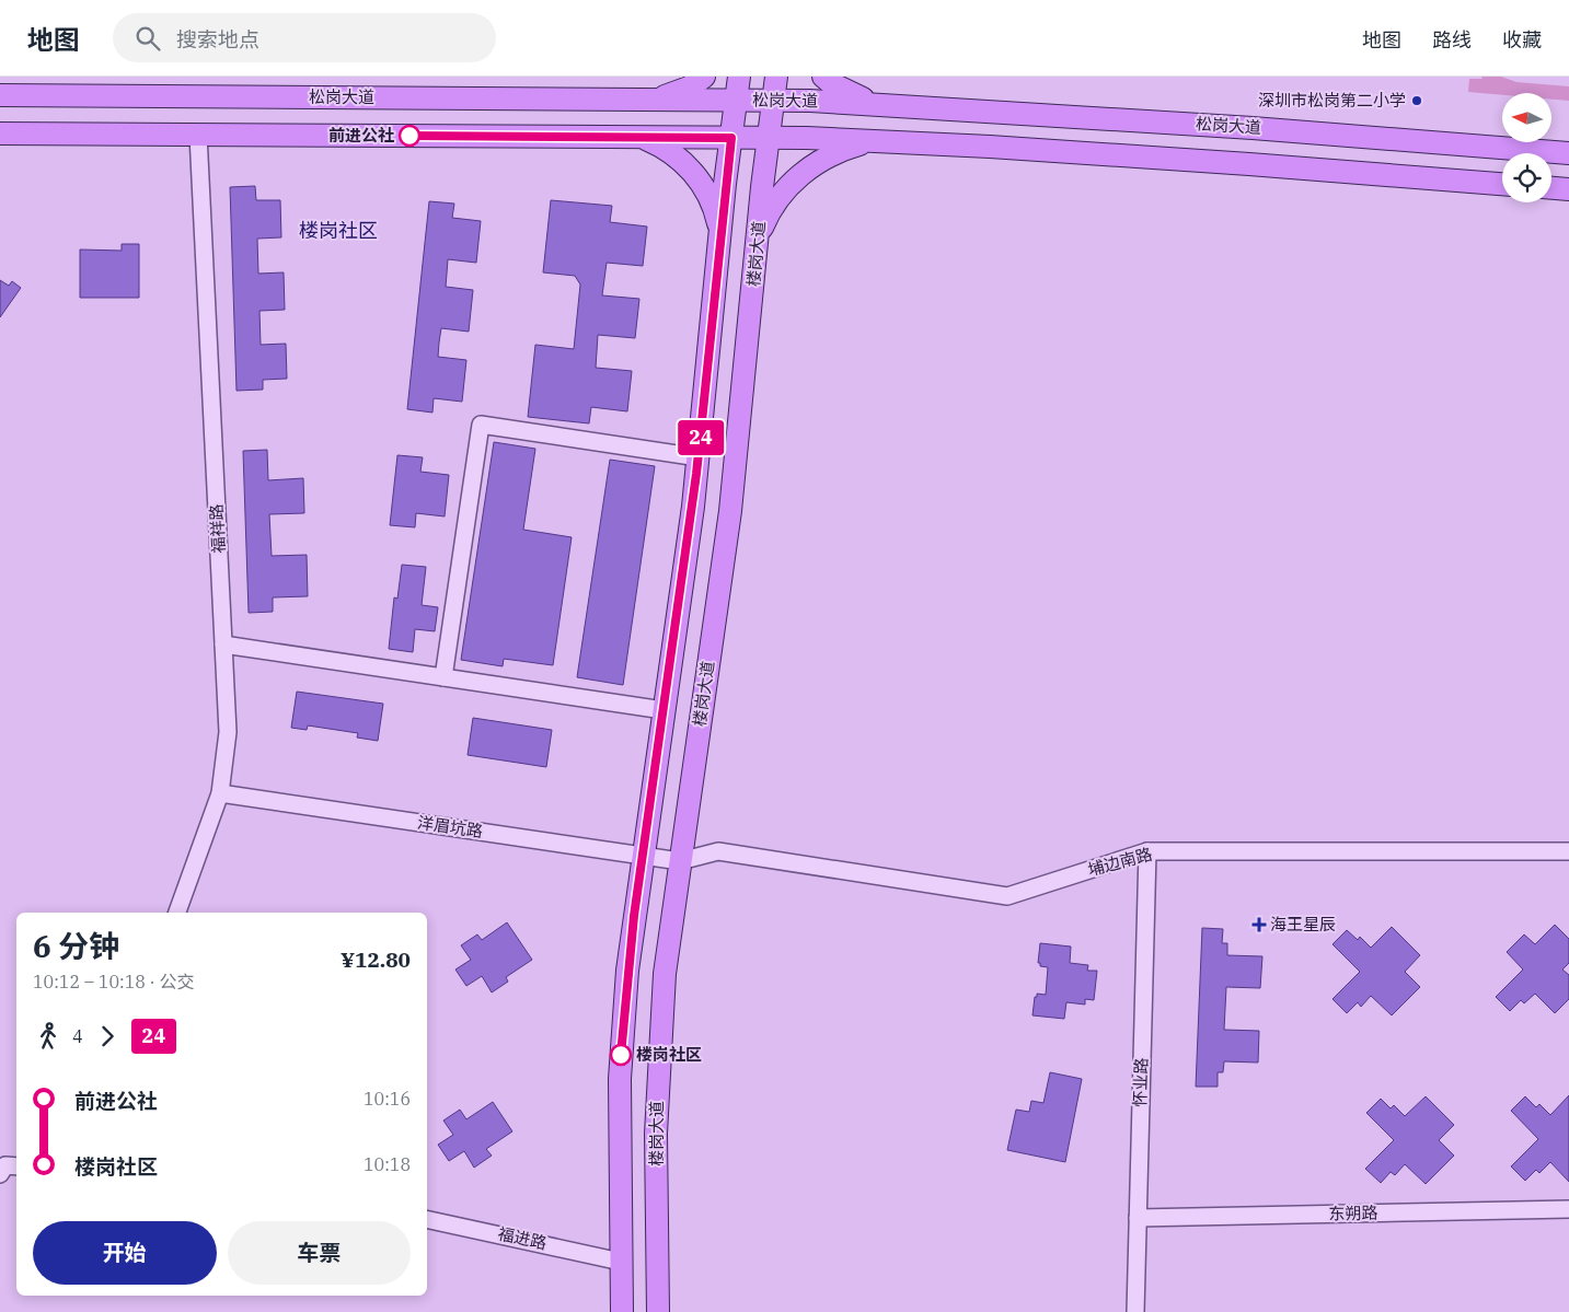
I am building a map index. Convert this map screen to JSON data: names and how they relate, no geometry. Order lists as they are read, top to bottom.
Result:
{
  "streets": {
    "main road": ["松岗大道", "楼岗大道"],
    "street": [
      "福祥路",
      "洋眉坑路",
      "埔边南路",
      "怀业路",
      "东朔路",
      "福进路"
    ]
  },
  "crossings": [
    ["松岗大道", "楼岗大道"],
    ["楼岗大道", "洋眉坑路"],
    ["楼岗大道", "埔边南路"],
    ["福祥路", "洋眉坑路"],
    ["洋眉坑路", "埔边南路"],
    ["埔边南路", "怀业路"],
    ["怀业路", "东朔路"]
  ],
  "districts": ["楼岗社区"],
  "places": {
    "other": ["深圳市松岗第二小学", "前进公社", "楼岗社区"],
    "health": ["海王星辰"]
  },
  "lines": ["bus line 24"],
  "north": "left",
  "page": {
    "header": "地图",
    "search": "搜索地点",
    "nav": ["地图", "路线", "收藏"],
    "on_map": "24",
    "heading": ["6 分钟", "10:12 – 10:18 · 公交", "¥12.80"],
    "legs": ["4", "24"],
    "list": [
      {
        "name": "前进公社",
        "value": "10:16"
      },
      {
        "name": "楼岗社区",
        "value": "10:18"
      }
    ],
    "buttons": ["开始", "车票"]
  }
}
